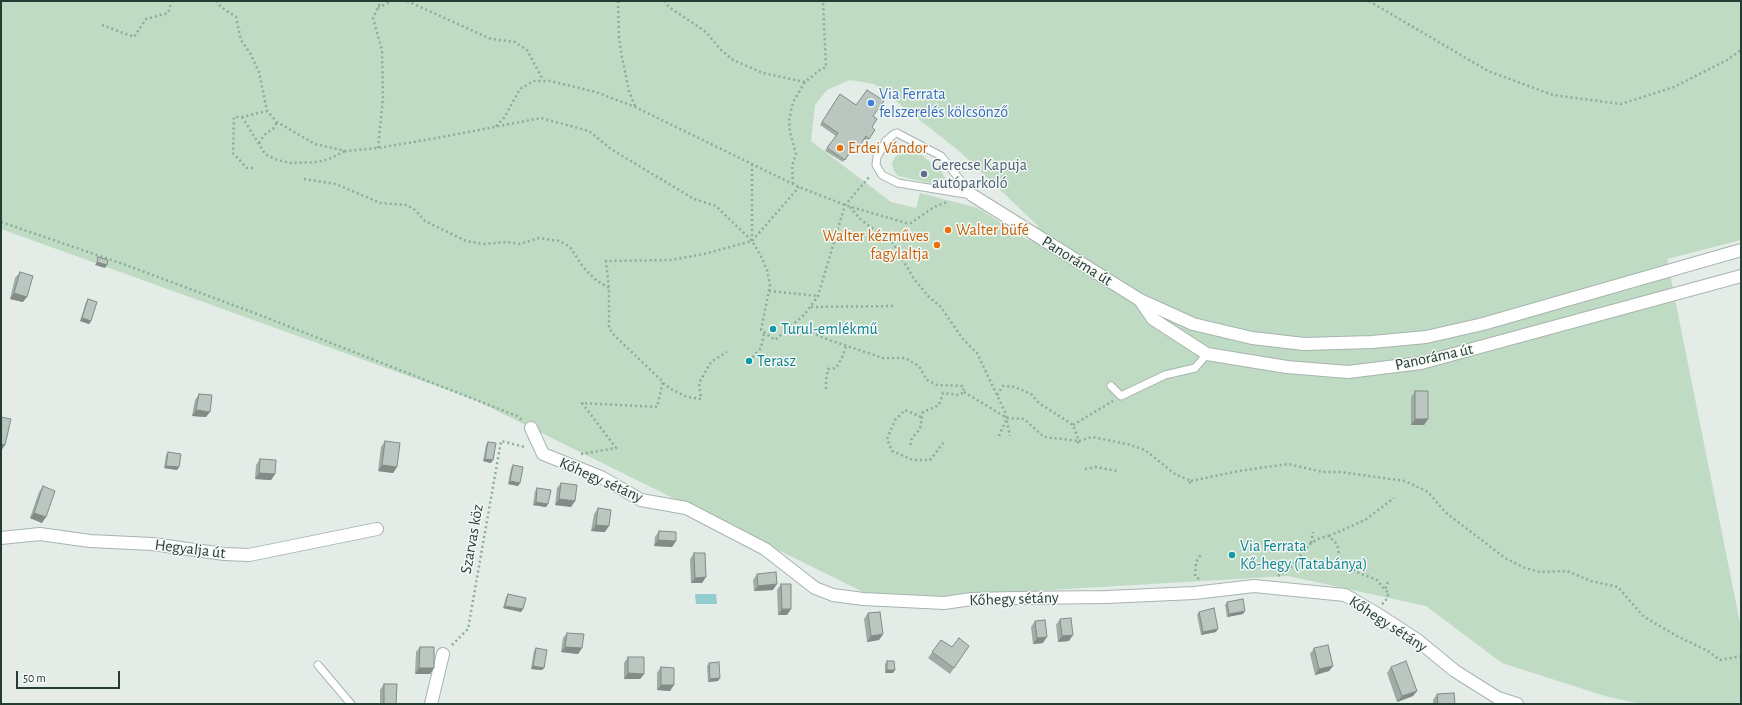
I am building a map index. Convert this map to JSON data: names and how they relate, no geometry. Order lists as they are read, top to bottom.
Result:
{
  "streets": {
    "street": ["Panoráma út", "Kőhegy sétány", "Hegyalja út"],
    "path": ["Szarvas köz"]
  },
  "places": [
    "Via Ferrata felszerelés kölcsönző",
    "Erdei Vándor",
    "Gerecse Kapuja autóparkoló",
    "Walter büfé",
    "Walter kézműves fagylaltja",
    "Turul-emlékmű",
    "Terasz",
    "Via Ferrata Kő-hegy (Tatabánya)"
  ],
  "scale_bar": "50 m"
}
